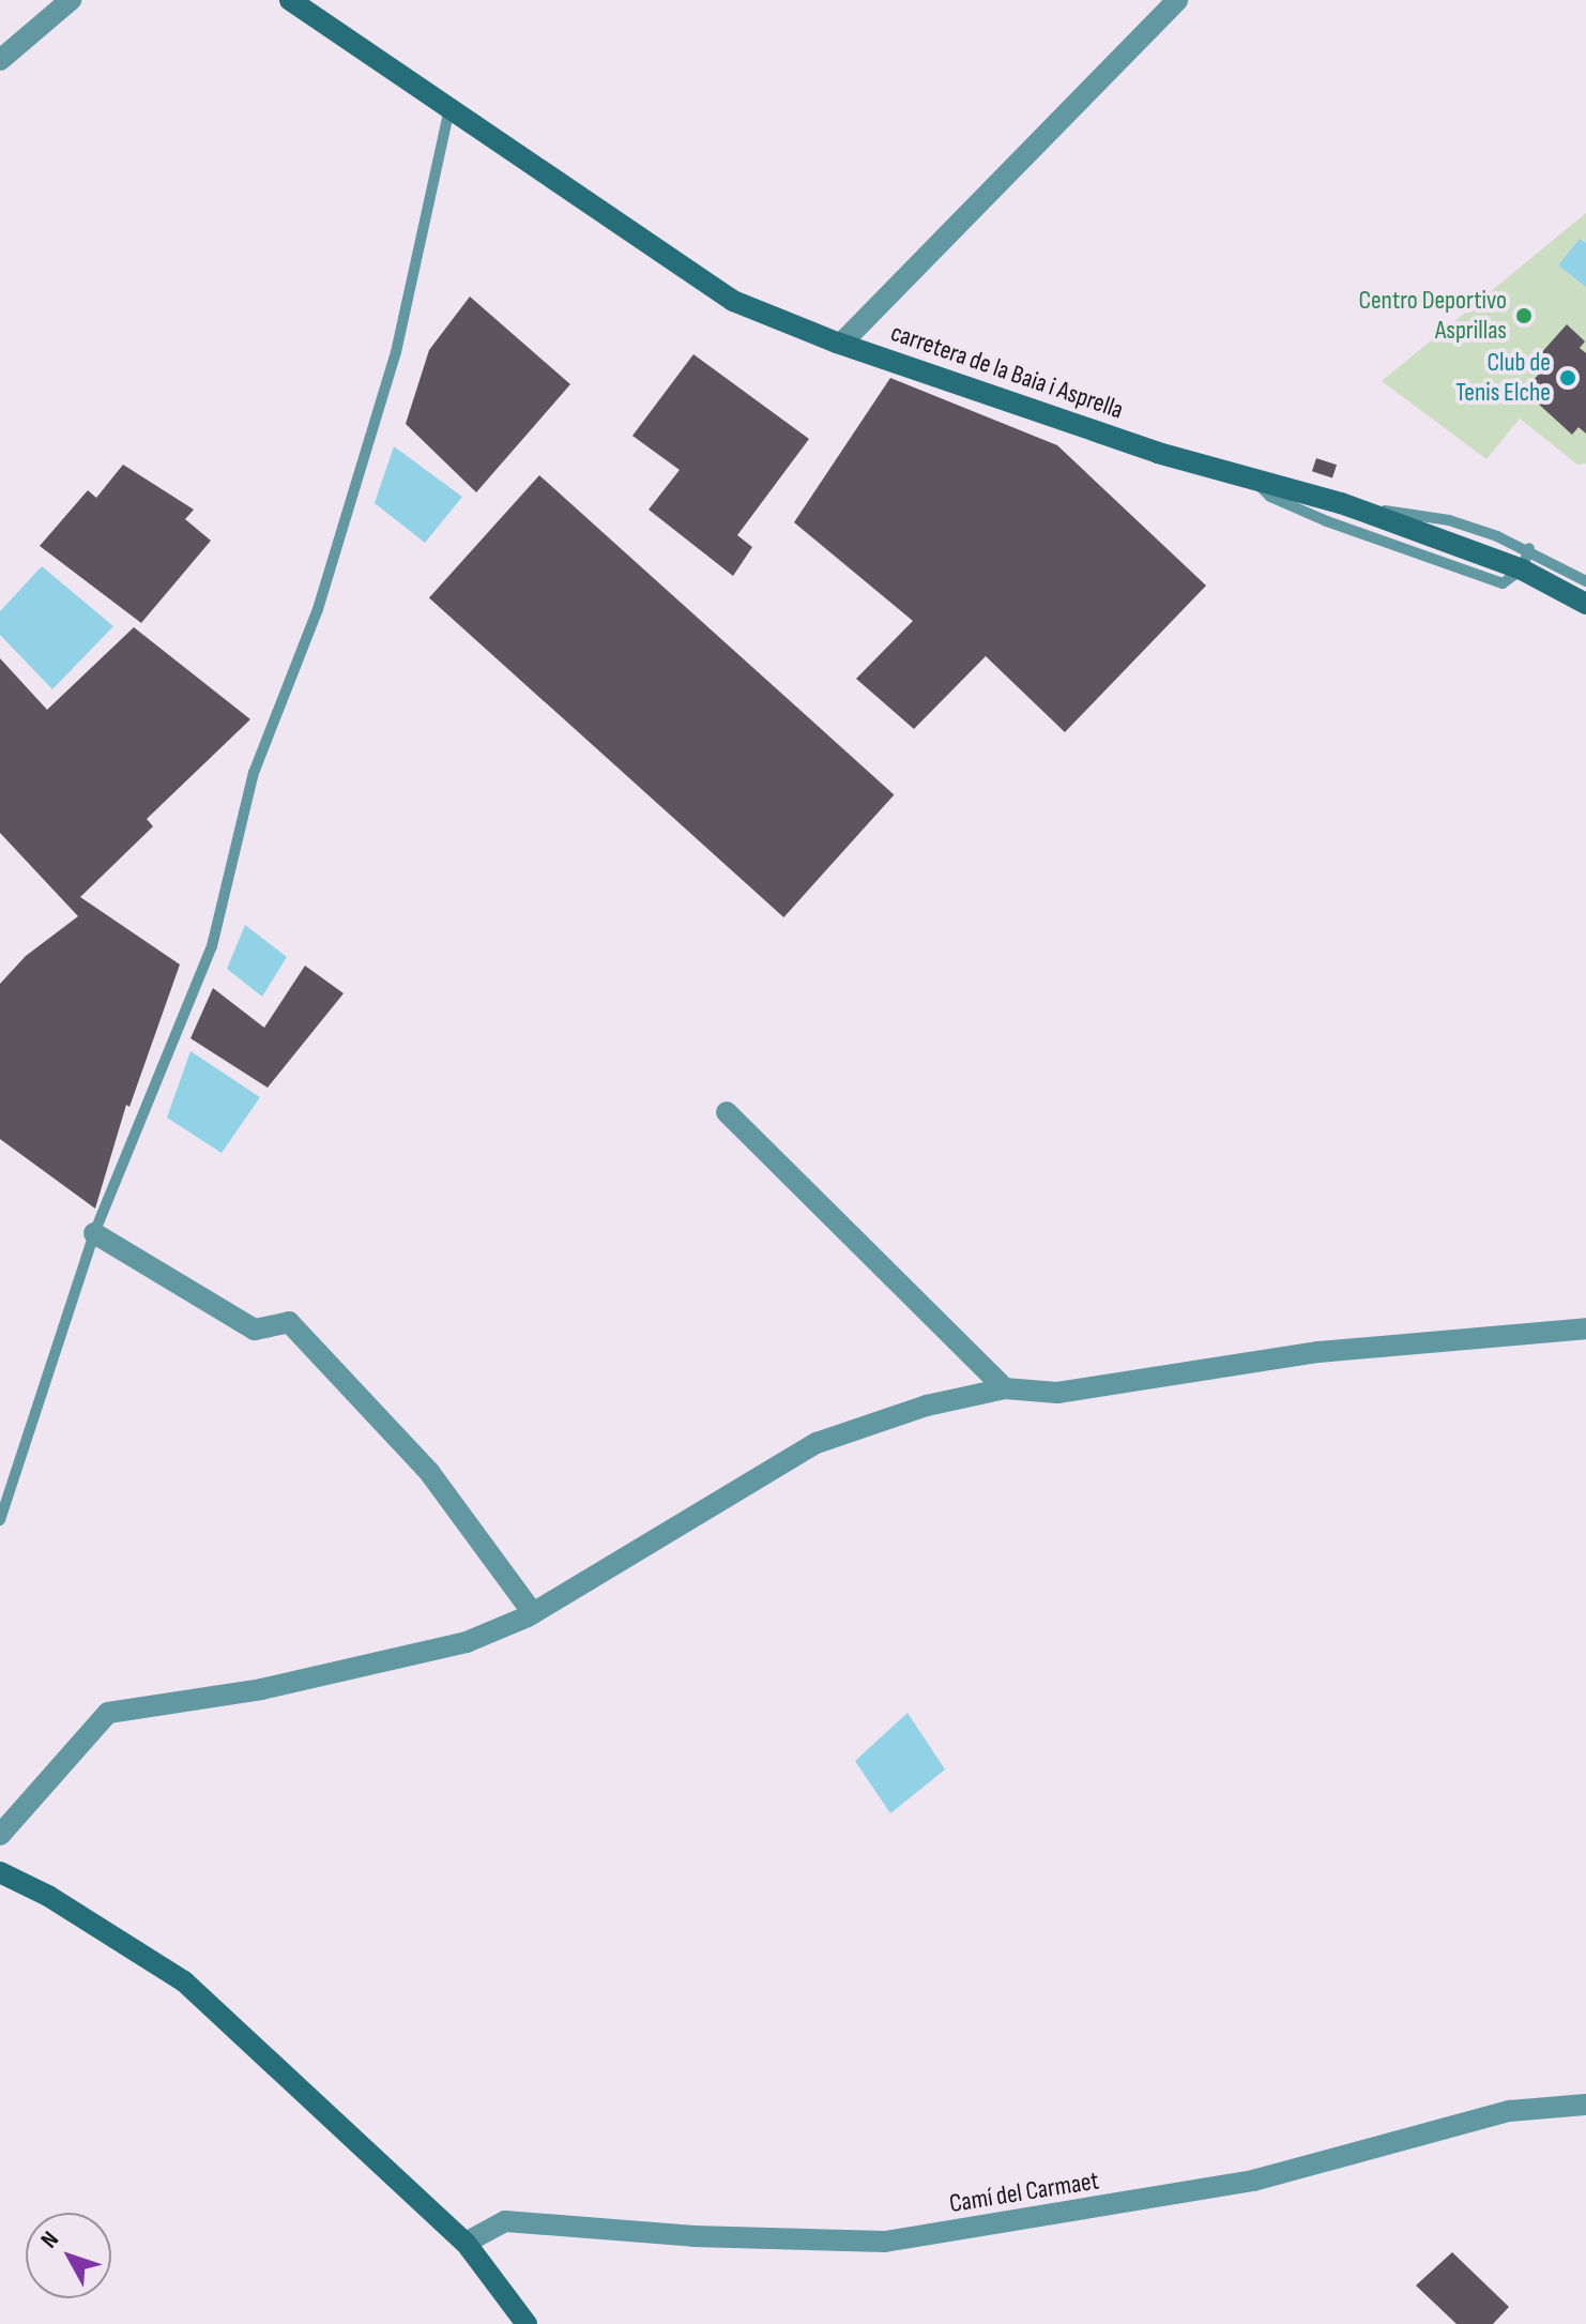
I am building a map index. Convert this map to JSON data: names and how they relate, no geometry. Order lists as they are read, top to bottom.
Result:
{
  "streets": {
    "main road": ["carretera de la Baia i Asprella"],
    "street": ["Camí del Carmaet"]
  },
  "places": ["Centro Deportivo Asprillas", "Club de Tenis Elche"],
  "north": "top left"
}
